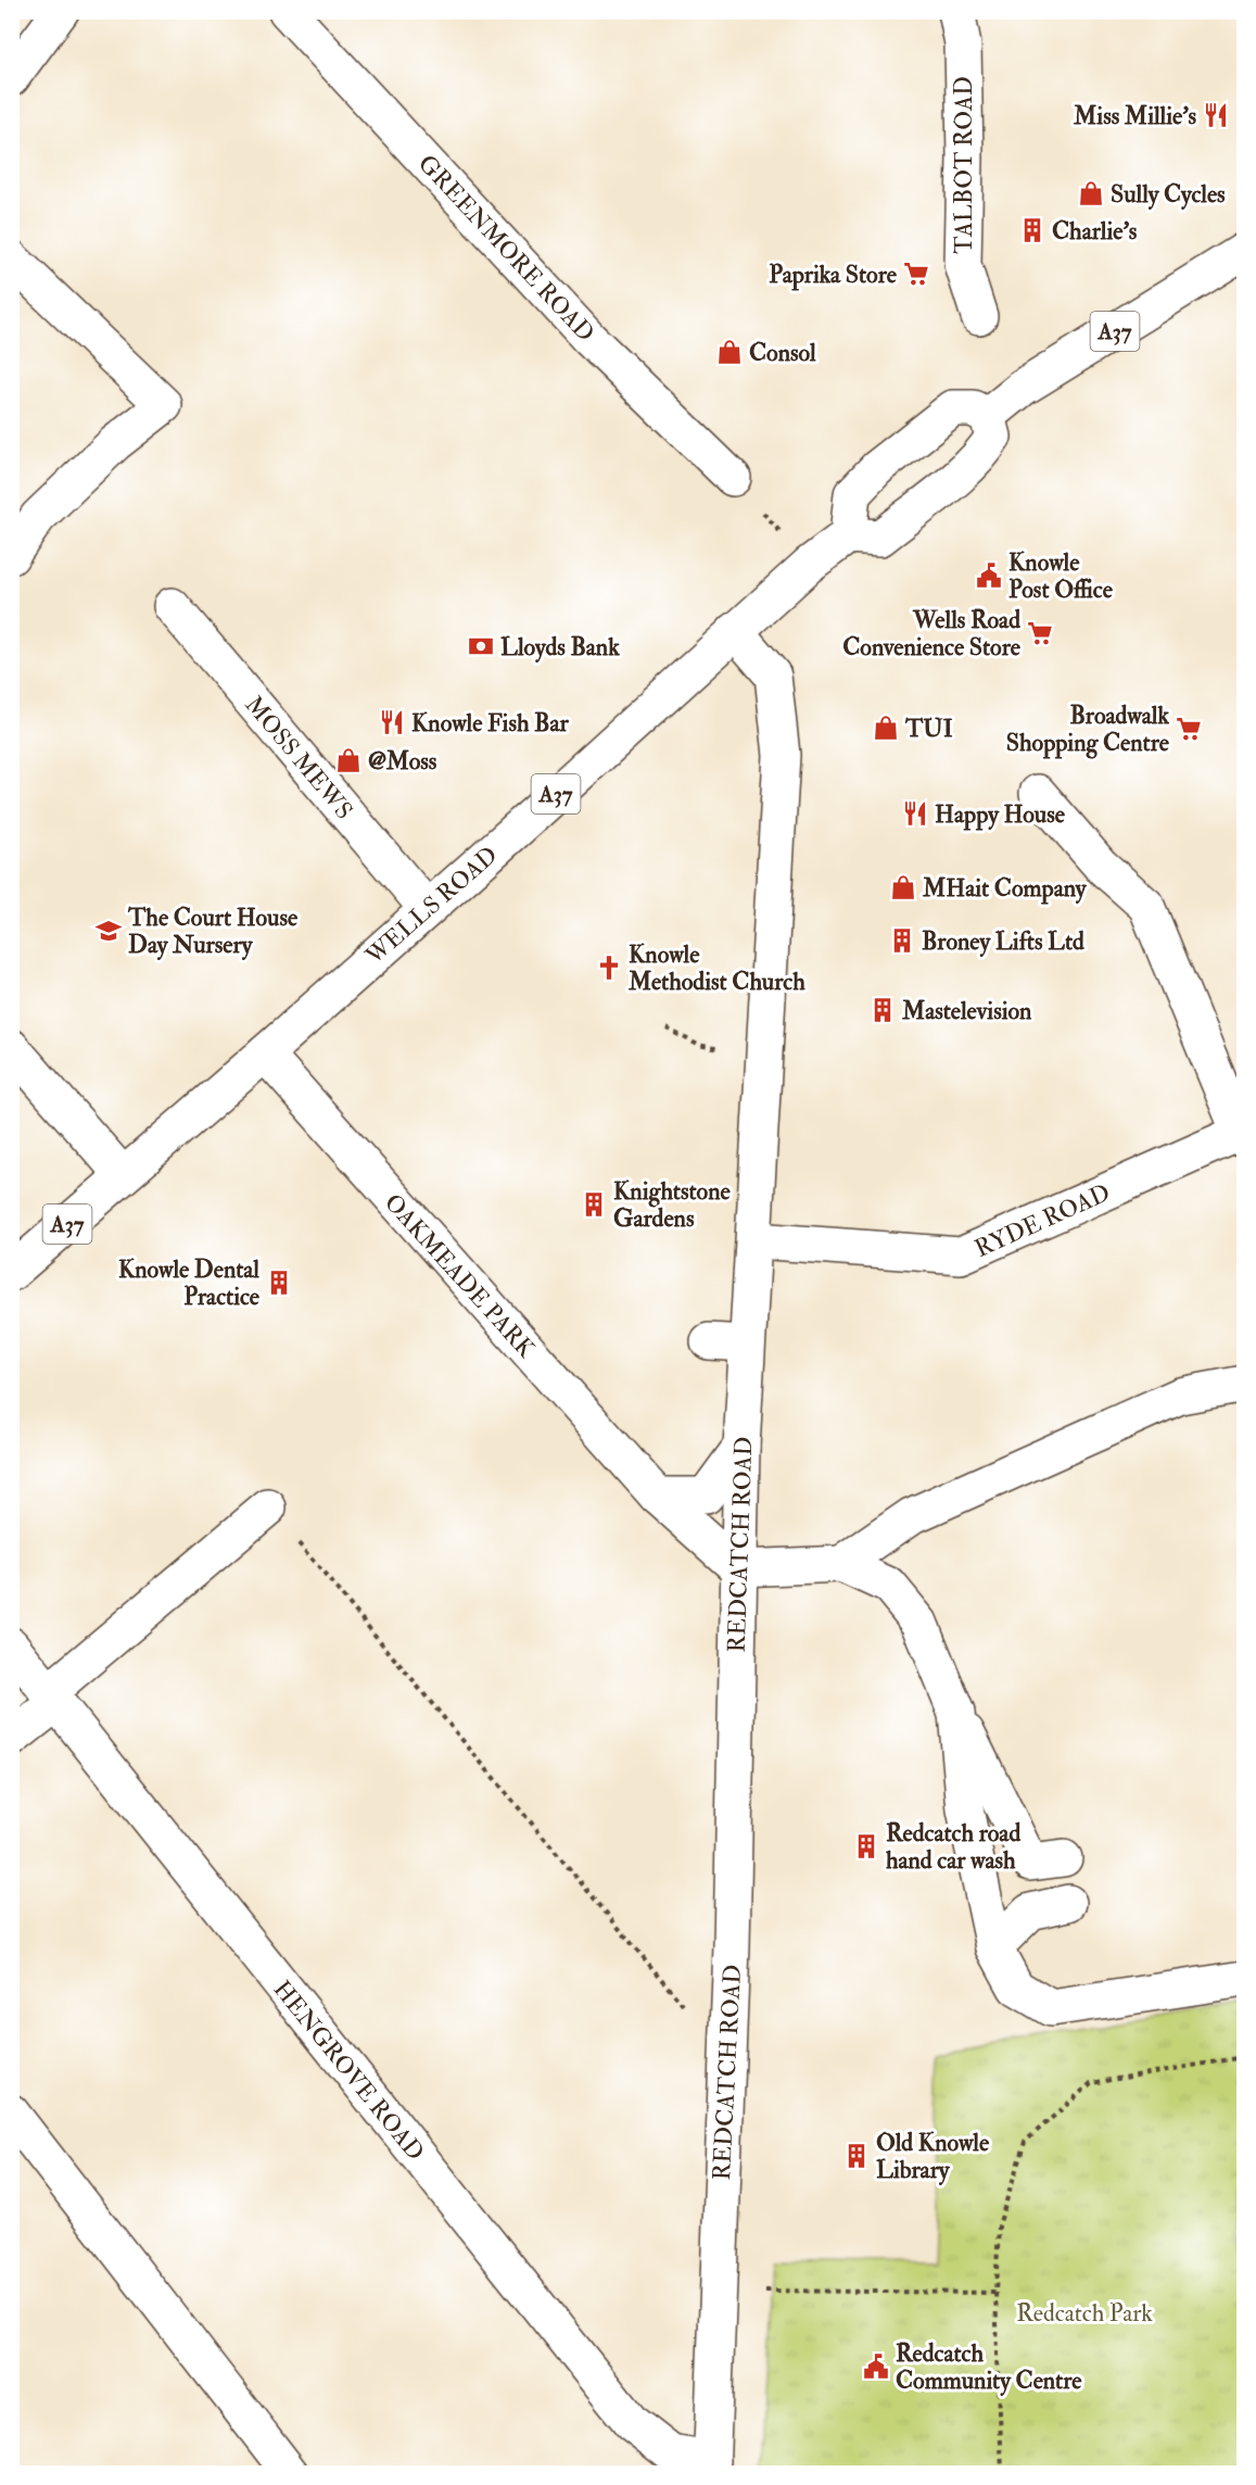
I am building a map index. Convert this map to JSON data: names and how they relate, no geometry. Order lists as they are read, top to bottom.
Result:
{
  "streets": {
    "main road": [
      "TALBOT ROAD",
      "GREENMORE ROAD",
      "A37",
      "MOSS MEWS",
      "WELLS ROAD",
      "RYDE ROAD",
      "OAKMEADE PARK",
      "REDCATCH ROAD",
      "HENGROVE ROAD"
    ]
  },
  "crossings": [
    ["MOSS MEWS", "WELLS ROAD"],
    ["WELLS ROAD", "OAKMEADE PARK"],
    ["WELLS ROAD", "REDCATCH ROAD"],
    ["RYDE ROAD", "REDCATCH ROAD"],
    ["OAKMEADE PARK", "REDCATCH ROAD"],
    ["REDCATCH ROAD", "HENGROVE ROAD"]
  ],
  "parks": ["Redcatch Park"],
  "places": {
    "restaurant": ["Miss Millie's", "Knowle Fish Bar", "Happy House"],
    "shop": [
      "Sully Cycles",
      "Consol",
      "TUI",
      "@Moss",
      "MHait Company"
    ],
    "building": [
      "Charlie's",
      "Broney Lifts Ltd",
      "Mastelevision",
      "Knightstone Gardens",
      "Knowle Dental Practice",
      "Redcatch road hand car wash",
      "Old Knowle Library"
    ],
    "supermarket": ["Paprika Store", "Wells Road Convenience Store", "Broadwalk Shopping Centre"],
    "public building": ["Knowle Post Office", "Redcatch Community Centre"],
    "bank": ["Lloyds Bank"],
    "school or university": ["The Court House Day Nursery"],
    "church": ["Knowle Methodist Church"]
  }
}
